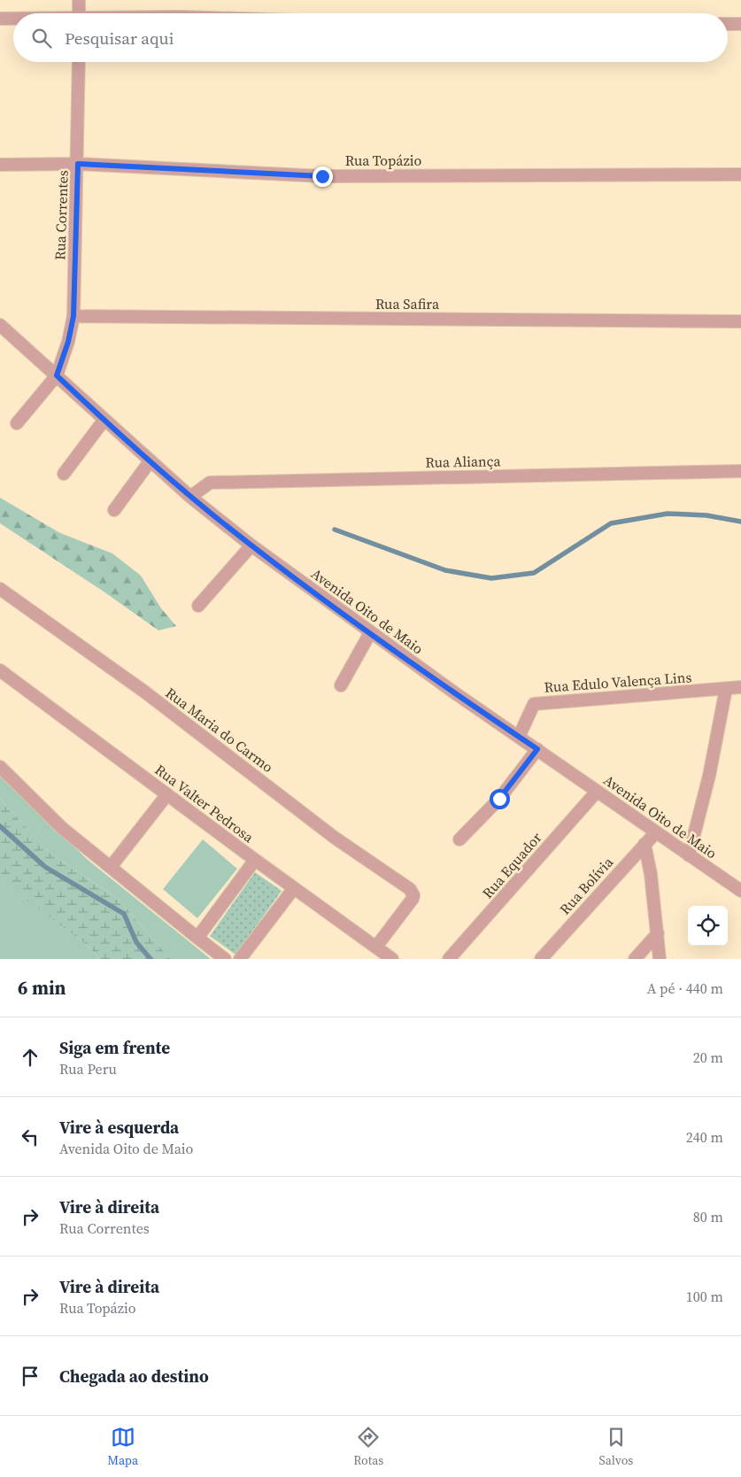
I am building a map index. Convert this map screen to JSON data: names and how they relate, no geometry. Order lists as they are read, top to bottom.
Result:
{
  "streets": {
    "street": [
      "Rua Topázio",
      "Rua Correntes",
      "Rua Safira",
      "Rua Aliança",
      "Avenida Oito de Maio",
      "Rua Edulo Valença Lins",
      "Rua Maria do Carmo",
      "Rua Valter Pedrosa",
      "Rua Equador",
      "Rua Bolívia"
    ]
  },
  "crossings": [
    ["Rua Topázio", "Rua Correntes"],
    ["Rua Correntes", "Rua Safira"],
    ["Rua Correntes", "Avenida Oito de Maio"],
    ["Rua Aliança", "Avenida Oito de Maio"],
    ["Avenida Oito de Maio", "Rua Edulo Valença Lins"],
    ["Avenida Oito de Maio", "Rua Equador"],
    ["Avenida Oito de Maio", "Rua Bolívia"],
    ["Rua Maria do Carmo", "Rua Valter Pedrosa"]
  ],
  "page": {
    "search": "Pesquisar aqui",
    "heading": ["6 min", "A pé · 440 m"],
    "list": [
      ["Siga em frente", "Rua Peru", "20 m"],
      ["Vire à esquerda", "Avenida Oito de Maio", "240 m"],
      ["Vire à direita", "Rua Correntes", "80 m"],
      ["Vire à direita", "Rua Topázio", "100 m"],
      "Chegada ao destino"
    ],
    "nav": ["Mapa", "Rotas", "Salvos"]
  }
}
